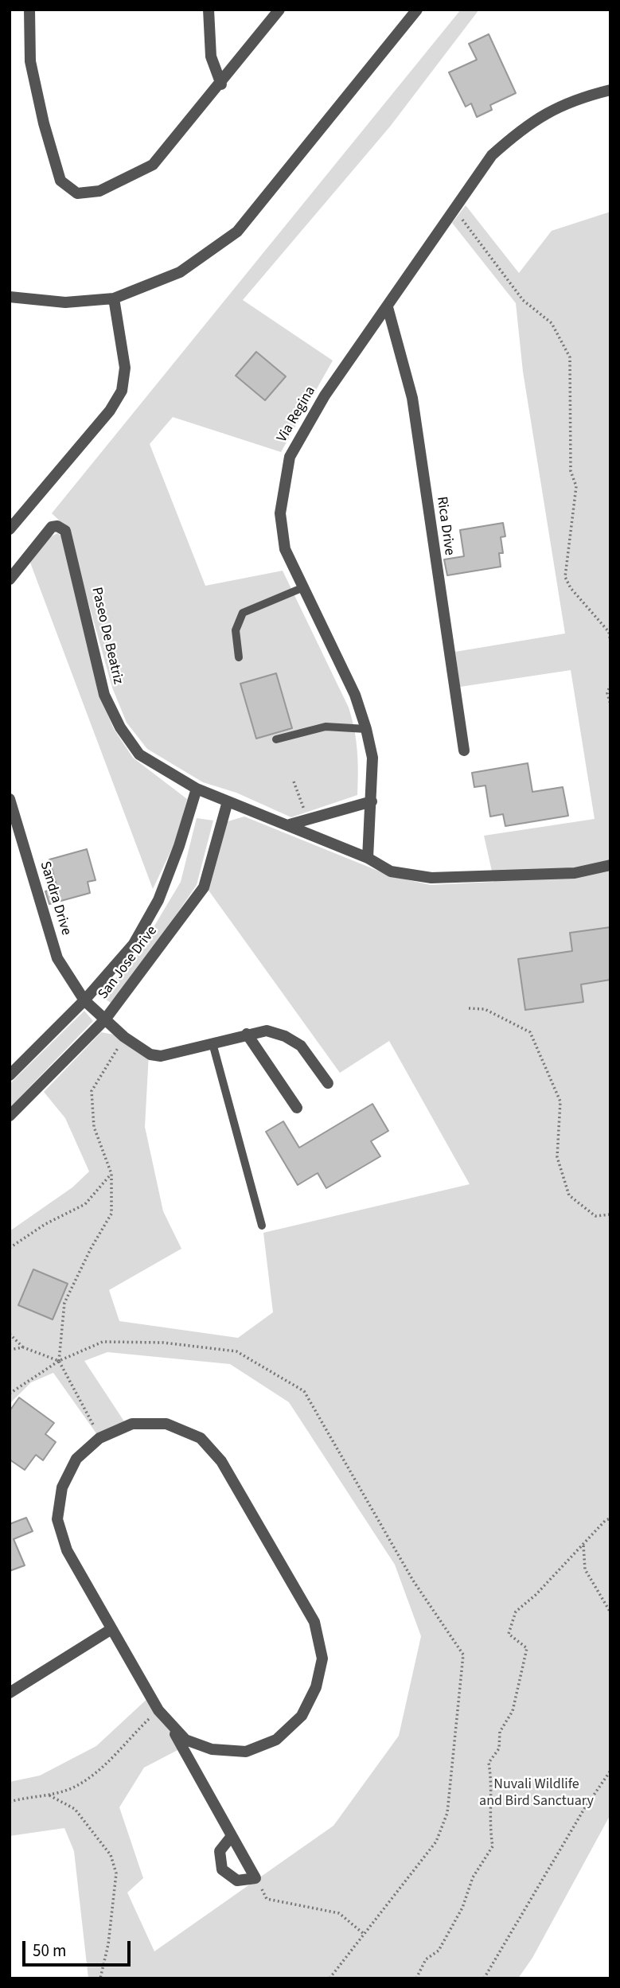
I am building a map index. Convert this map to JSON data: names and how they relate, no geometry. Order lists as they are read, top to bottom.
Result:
{
  "streets": {
    "street": [
      "Via Regina",
      "Rica Drive",
      "Paseo De Beatriz",
      "Sandra Drive",
      "San Jose Drive"
    ]
  },
  "crossings": [
    ["Via Regina", "Rica Drive"],
    ["Paseo De Beatriz", "San Jose Drive"],
    ["Sandra Drive", "San Jose Drive"]
  ],
  "parks": ["Nuvali Wildlife and Bird Sanctuary"],
  "scale_bar": "50 m"
}
